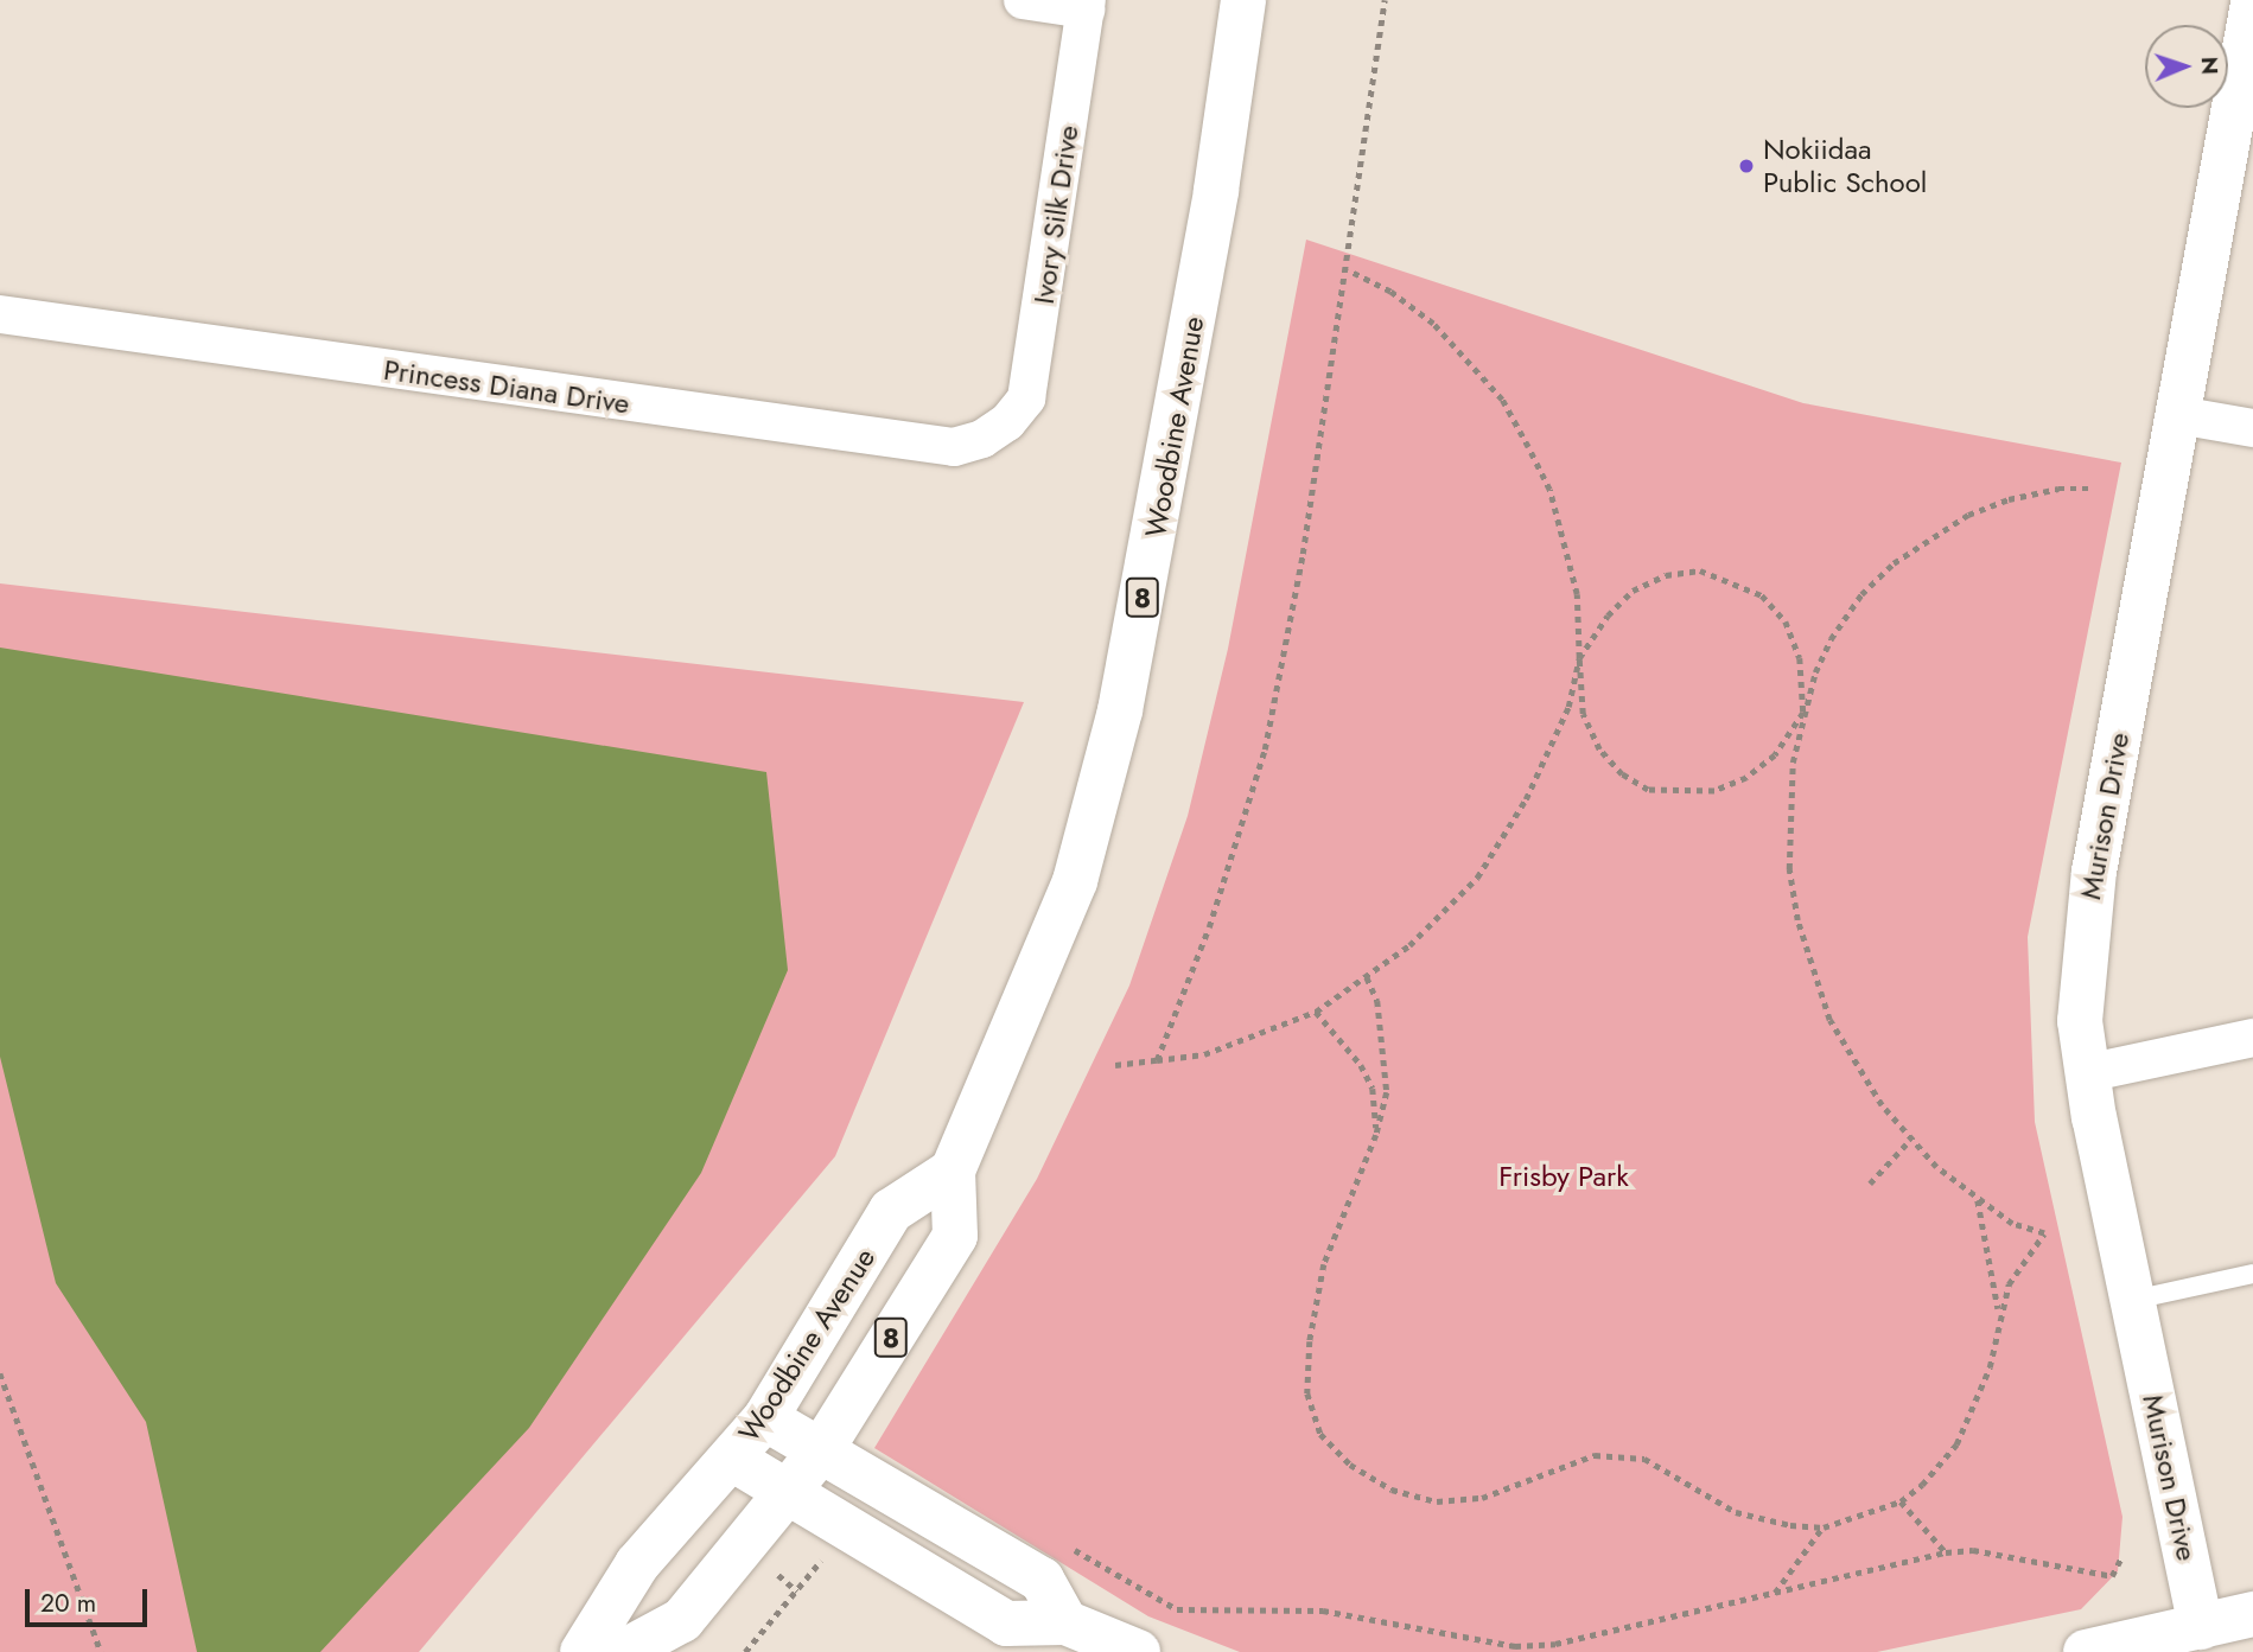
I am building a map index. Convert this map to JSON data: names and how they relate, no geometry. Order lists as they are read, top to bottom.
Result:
{
  "streets": {
    "street": [
      "Ivory Silk Drive",
      "Princess Diana Drive",
      "Woodbine Avenue",
      "8",
      "Murison Drive"
    ]
  },
  "crossings": [
    ["Ivory Silk Drive", "Princess Diana Drive"]
  ],
  "parks": ["Frisby Park"],
  "places": ["Nokiidaa Public School"],
  "scale_bar": "20 m",
  "north": "right"
}
